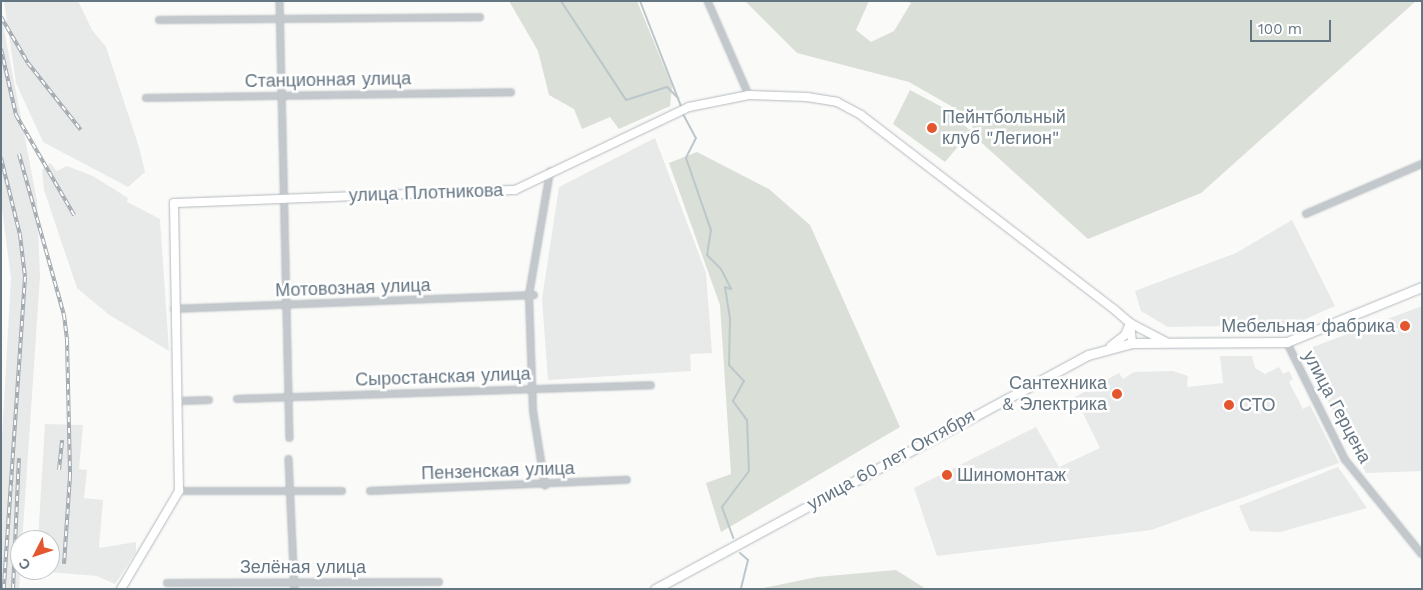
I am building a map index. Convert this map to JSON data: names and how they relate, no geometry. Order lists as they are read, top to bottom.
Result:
{
  "streets": {
    "main road": ["улица 60 лет Октября"],
    "street": [
      "Станционная улица",
      "улица Плотникова",
      "Мотовозная улица",
      "Сыростанская улица",
      "улица Герцена",
      "Пензенская улица",
      "Зелёная улица"
    ]
  },
  "crossings": [
    ["улица Плотникова", "Мотовозная улица"],
    ["улица Герцена", "улица 60 лет Октября"]
  ],
  "places": [
    "Пейнтбольный клуб \"Легион\"",
    "Мебельная фабрика",
    "Сантехника & Электрика",
    "СТО",
    "Шиномонтаж"
  ],
  "scale_bar": "100 m",
  "north": "bottom left"
}
